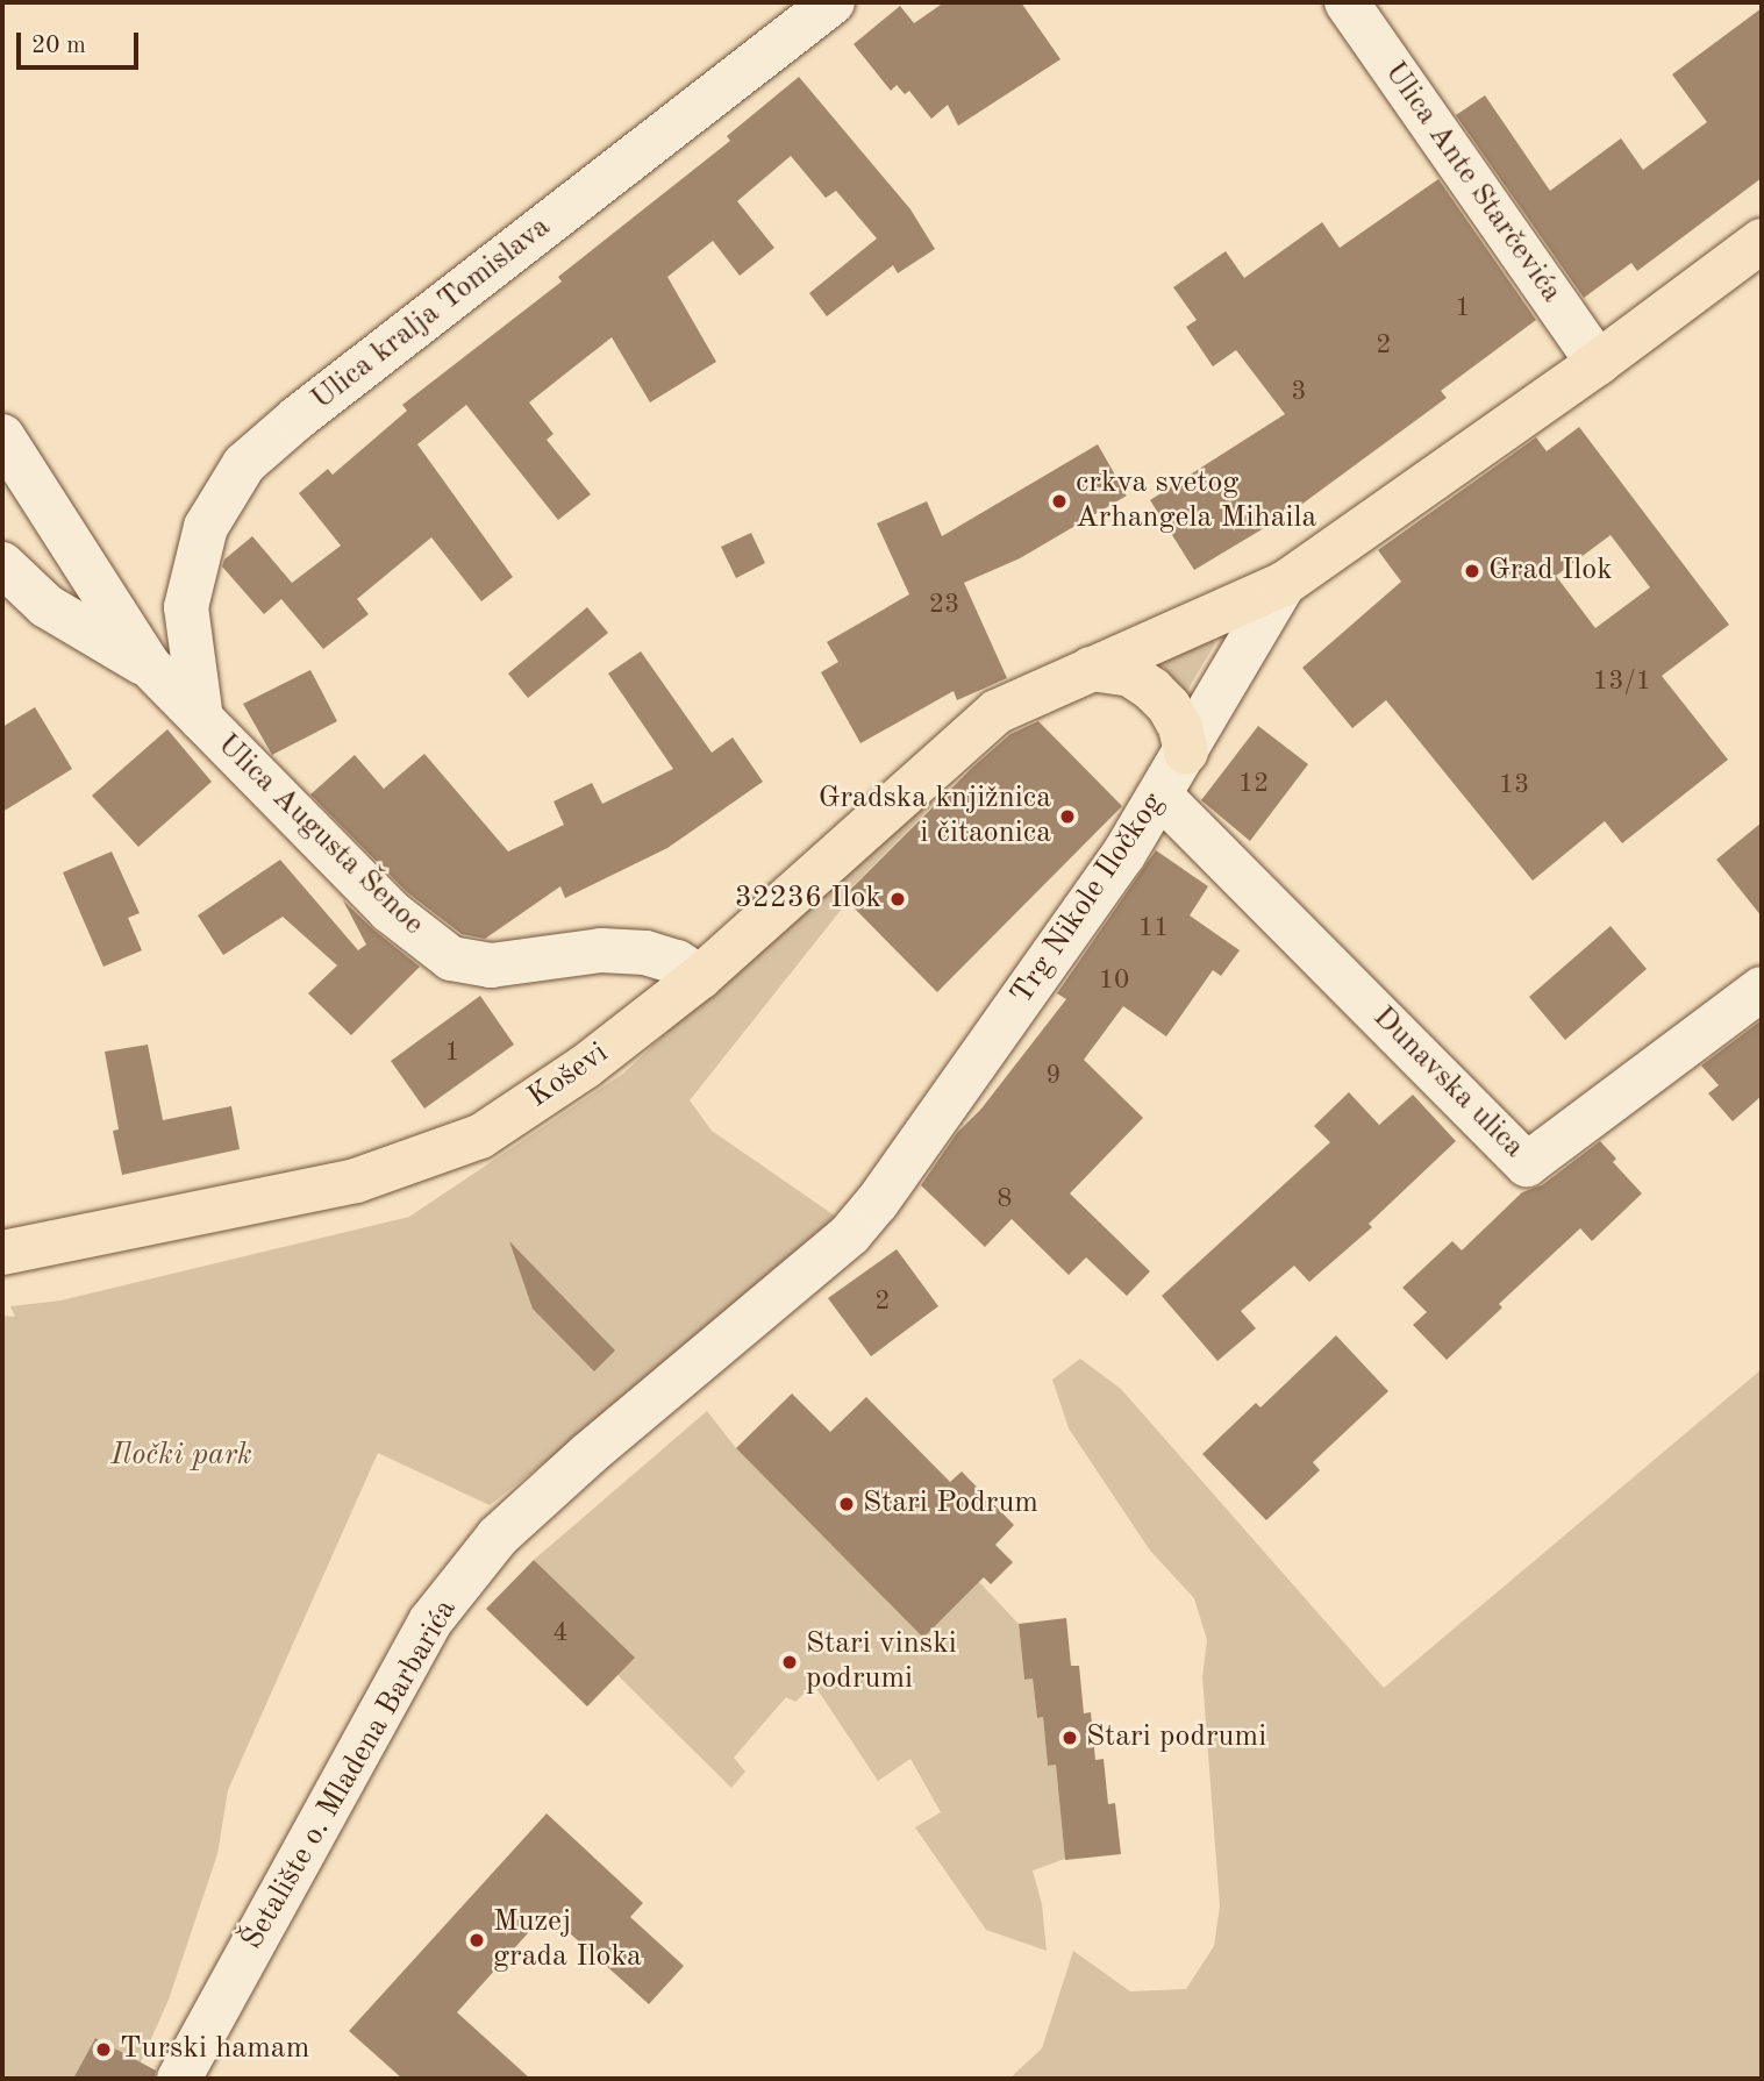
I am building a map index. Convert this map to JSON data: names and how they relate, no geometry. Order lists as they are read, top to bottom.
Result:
{
  "streets": {
    "main road": ["Trg Nikole Iločkog", "Koševi"],
    "street": [
      "Ulica Ante Starčevića",
      "Ulica kralja Tomislava",
      "Ulica Augusta Šenoe",
      "Dunavska ulica",
      "Šetalište o. Mladena Barbarića"
    ]
  },
  "crossings": [
    ["Ulica Ante Starčevića", "Trg Nikole Iločkog"],
    ["Ulica kralja Tomislava", "Ulica Augusta Šenoe"],
    ["Ulica Augusta Šenoe", "Koševi"],
    ["Trg Nikole Iločkog", "Koševi"],
    ["Trg Nikole Iločkog", "Dunavska ulica"],
    ["Trg Nikole Iločkog", "Šetalište o. Mladena Barbarića"]
  ],
  "parks": ["Iločki park"],
  "places": [
    "crkva svetog Arhangela Mihaila",
    "Grad Ilok",
    "Gradska knjižnica i čitaonica",
    "32236 Ilok",
    "Stari Podrum",
    "Stari vinski podrumi",
    "Stari podrumi",
    "Muzej grada Iloka",
    "Turski hamam"
  ],
  "house_numbers": [
    "1",
    "2",
    "3",
    "23",
    "13/1",
    "12",
    "13",
    "11",
    "10",
    "1",
    "9",
    "8",
    "2",
    "4"
  ],
  "scale_bar": "20 m"
}
